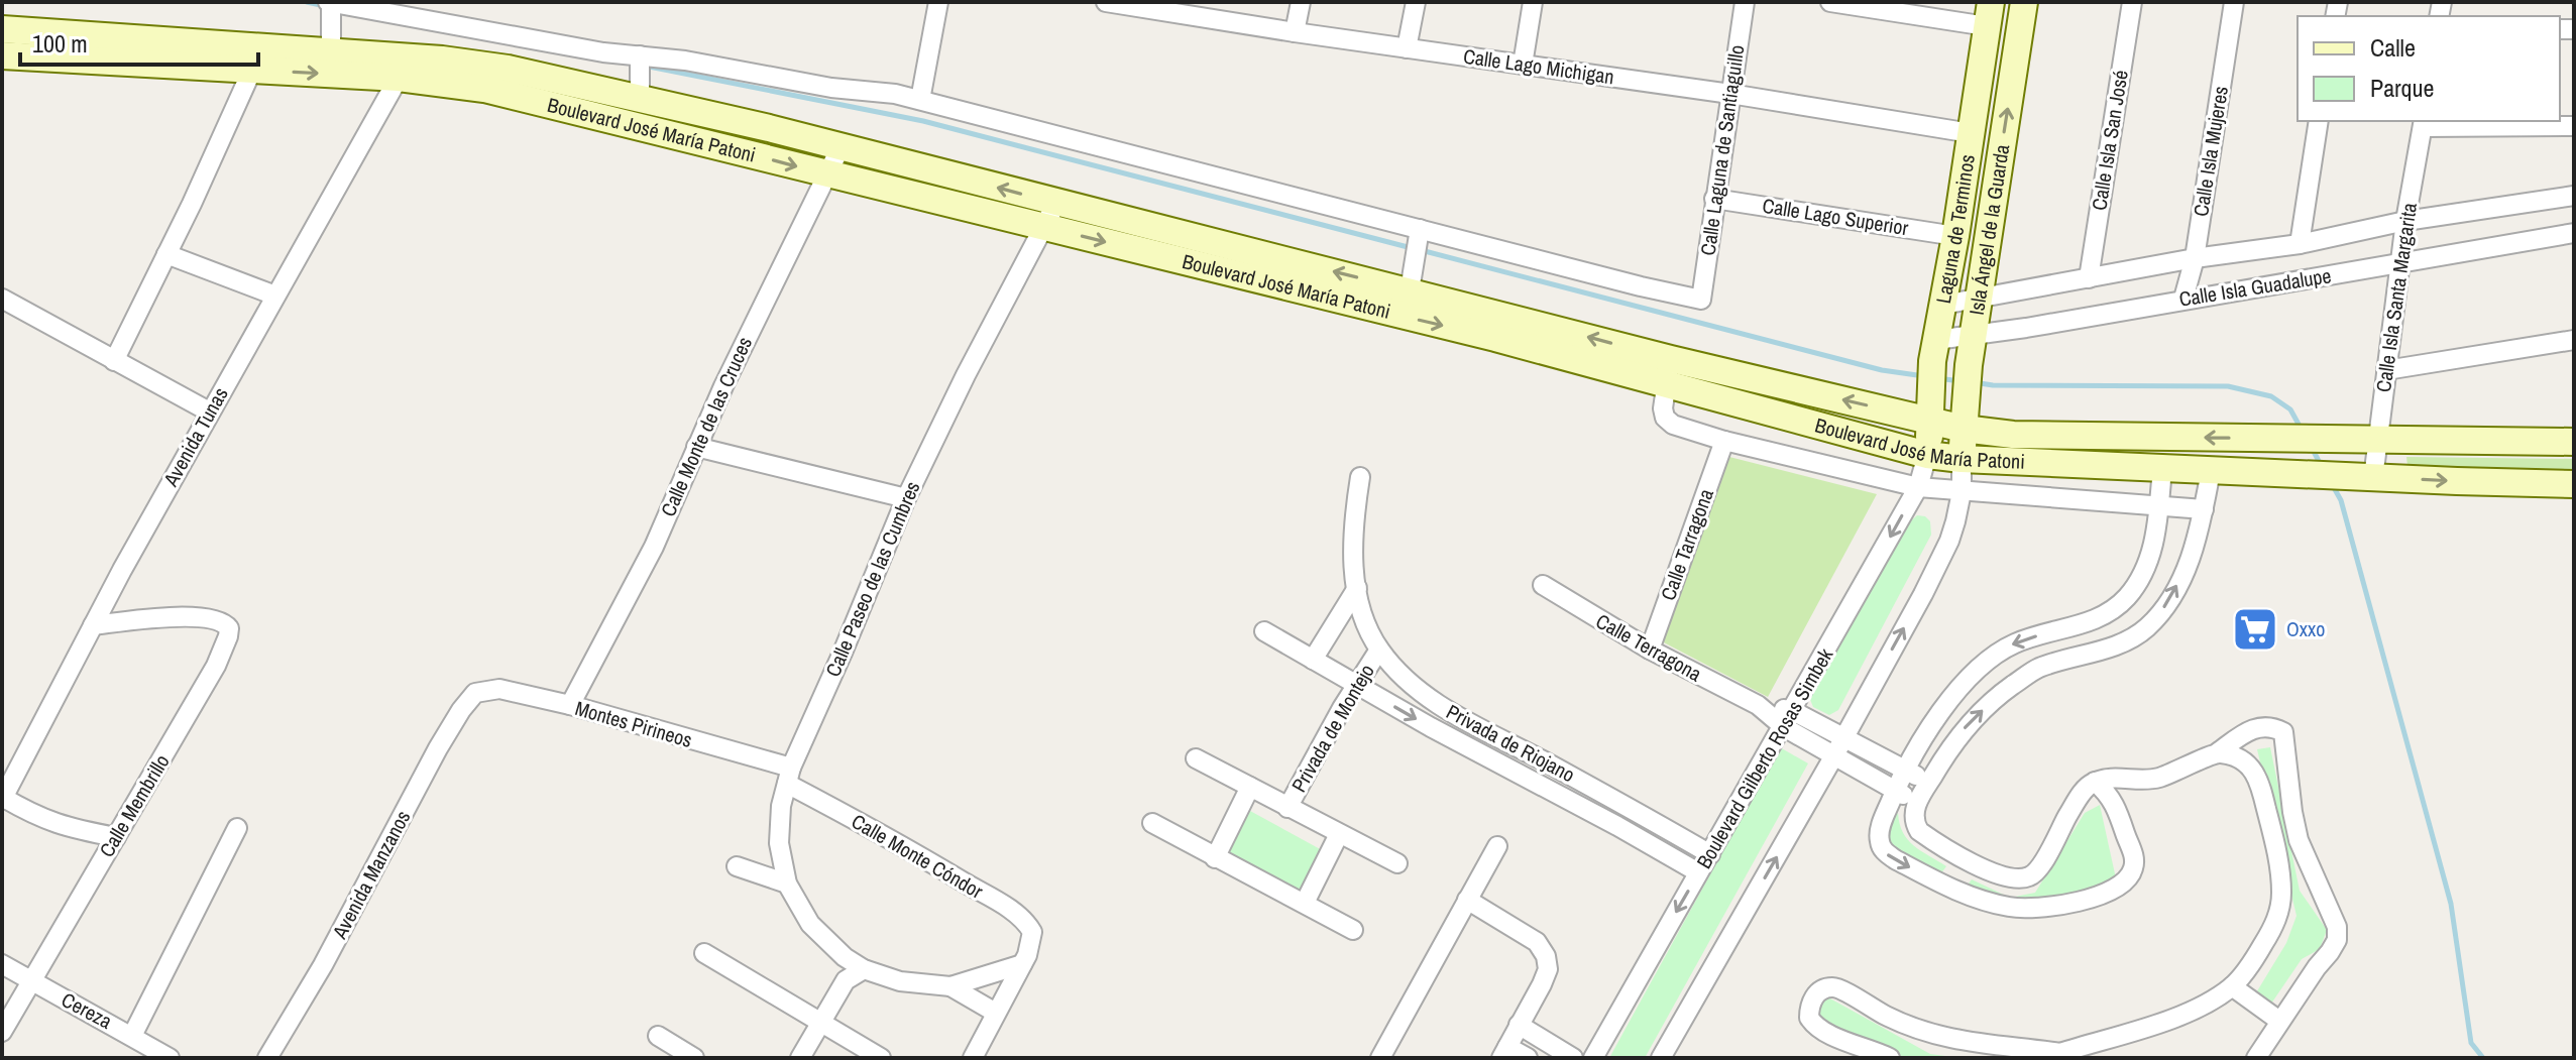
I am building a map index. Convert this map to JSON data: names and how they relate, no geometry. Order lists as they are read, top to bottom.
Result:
{
  "streets": {
    "main road": ["Boulevard José María Patoni", "Laguna de Terminos", "Isla Ángel de la Guarda"],
    "street": [
      "Calle Lago Michigan",
      "Calle Isla San José",
      "Calle Laguna de Santiaguillo",
      "Calle Isla Mujeres",
      "Calle Lago Superior",
      "Calle Isla Guadalupe",
      "Calle Isla Santa Margarita",
      "Calle Monte de las Cruces",
      "Avenida Tunas",
      "Calle Tarragona",
      "Calle Paseo de las Cumbres",
      "Calle Terragona",
      "Montes Pirineos",
      "Privada de Montejo",
      "Privada de Riojano",
      "Boulevard Gilberto Rosas Simbek",
      "Calle Membrillo",
      "Calle Monte Cóndor",
      "Avenida Manzanos",
      "Cereza"
    ]
  },
  "crossings": [
    ["Calle Lago Michigan", "Calle Laguna de Santiaguillo"],
    ["Calle Lago Michigan", "Laguna de Terminos"],
    ["Boulevard José María Patoni", "Laguna de Terminos"],
    ["Boulevard José María Patoni", "Isla Ángel de la Guarda"],
    ["Boulevard José María Patoni", "Calle Isla Santa Margarita"],
    ["Boulevard José María Patoni", "Calle Monte de las Cruces"],
    ["Boulevard José María Patoni", "Avenida Tunas"],
    ["Boulevard José María Patoni", "Calle Paseo de las Cumbres"],
    ["Boulevard José María Patoni", "Boulevard Gilberto Rosas Simbek"],
    ["Calle Isla San José", "Calle Isla Guadalupe"],
    ["Calle Laguna de Santiaguillo", "Calle Lago Superior"],
    ["Calle Isla Mujeres", "Calle Isla Guadalupe"],
    ["Calle Lago Superior", "Laguna de Terminos"],
    ["Laguna de Terminos", "Calle Isla Guadalupe"],
    ["Laguna de Terminos", "Boulevard Gilberto Rosas Simbek"],
    ["Isla Ángel de la Guarda", "Calle Isla Guadalupe"],
    ["Calle Isla Guadalupe", "Calle Isla Santa Margarita"],
    ["Calle Monte de las Cruces", "Montes Pirineos"],
    ["Avenida Tunas", "Calle Membrillo"],
    ["Calle Tarragona", "Calle Terragona"],
    ["Calle Paseo de las Cumbres", "Montes Pirineos"],
    ["Calle Paseo de las Cumbres", "Calle Monte Cóndor"],
    ["Calle Terragona", "Boulevard Gilberto Rosas Simbek"],
    ["Montes Pirineos", "Calle Monte Cóndor"],
    ["Montes Pirineos", "Avenida Manzanos"],
    ["Privada de Montejo", "Privada de Riojano"],
    ["Privada de Riojano", "Boulevard Gilberto Rosas Simbek"],
    ["Calle Membrillo", "Cereza"]
  ],
  "one_way": ["Isla Ángel de la Guarda"],
  "places": {
    "supermarket": ["Oxxo"]
  },
  "legend": ["Calle", "Parque"],
  "scale_bar": "100 m"
}
